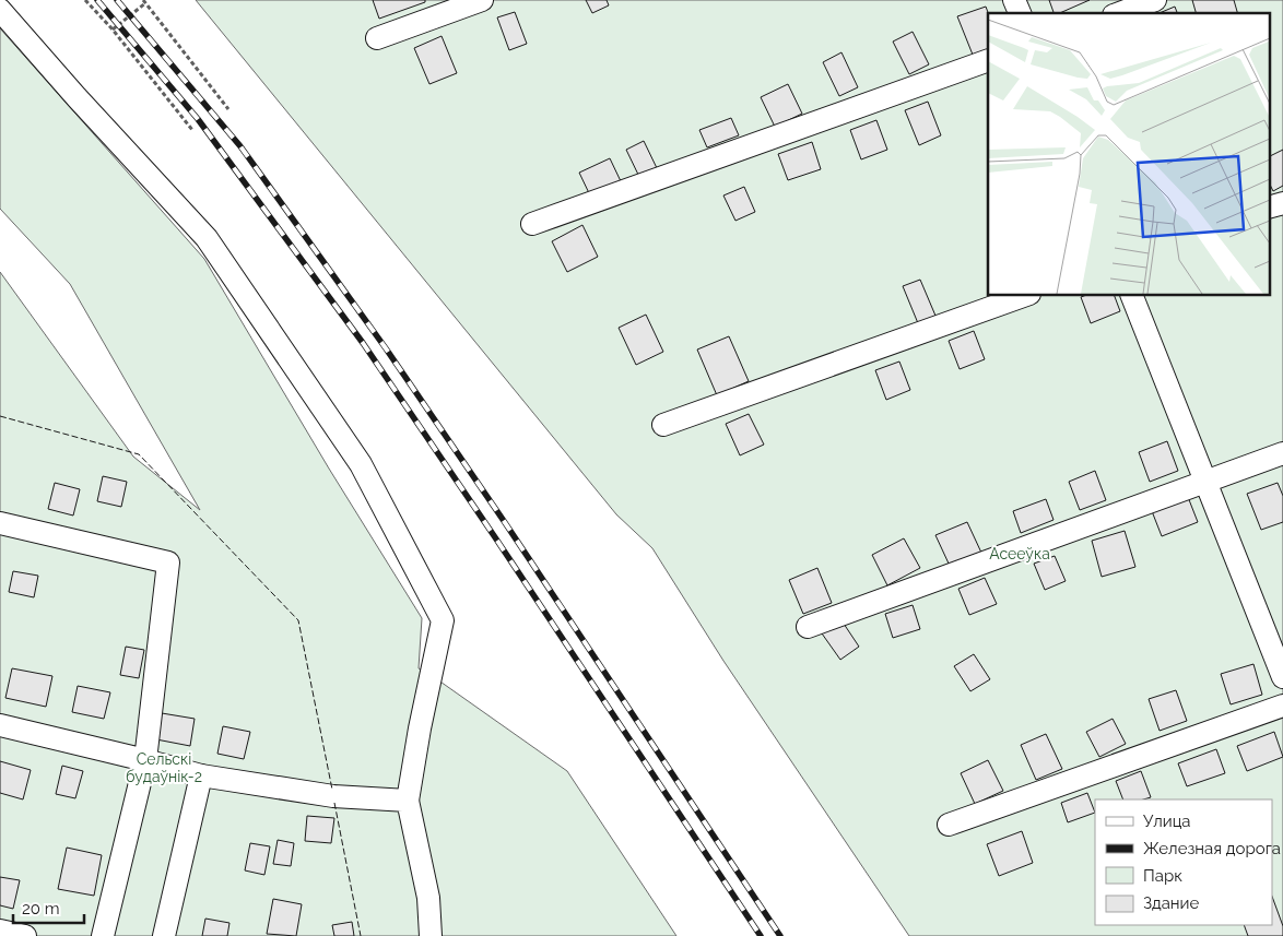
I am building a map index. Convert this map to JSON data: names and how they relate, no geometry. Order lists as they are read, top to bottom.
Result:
{
  "parks": ["Асееўка", "Сельскі будаўнік-2"],
  "legend": [
    "Улица",
    "Железная дорога",
    "Парк",
    "Здание"
  ],
  "scale_bar": "20 m"
}
